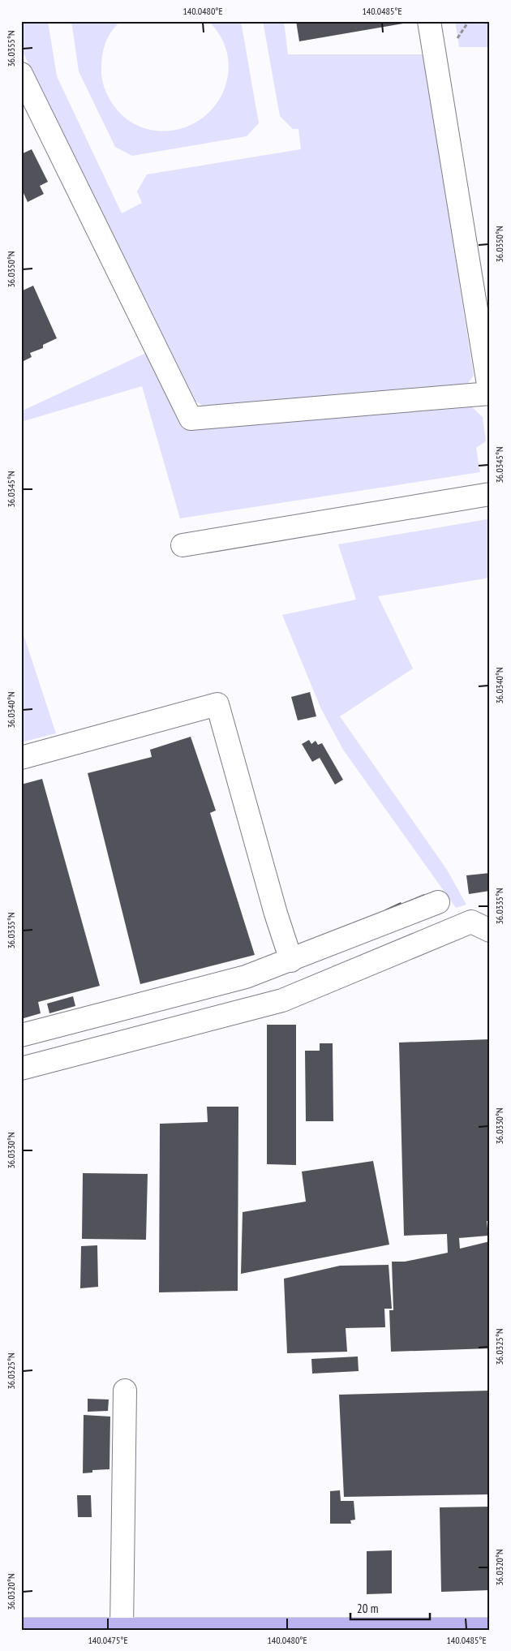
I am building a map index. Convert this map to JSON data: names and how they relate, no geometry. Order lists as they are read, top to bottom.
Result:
{
  "scale_bar": "20 m",
  "coordinates": [
    "140.0480°E",
    "140.0485°E",
    "36.0355°N",
    "36.0350°N",
    "36.0345°N",
    "36.0340°N",
    "36.0335°N",
    "36.0330°N",
    "36.0325°N",
    "36.0320°N",
    "140.0475°E"
  ]
}
